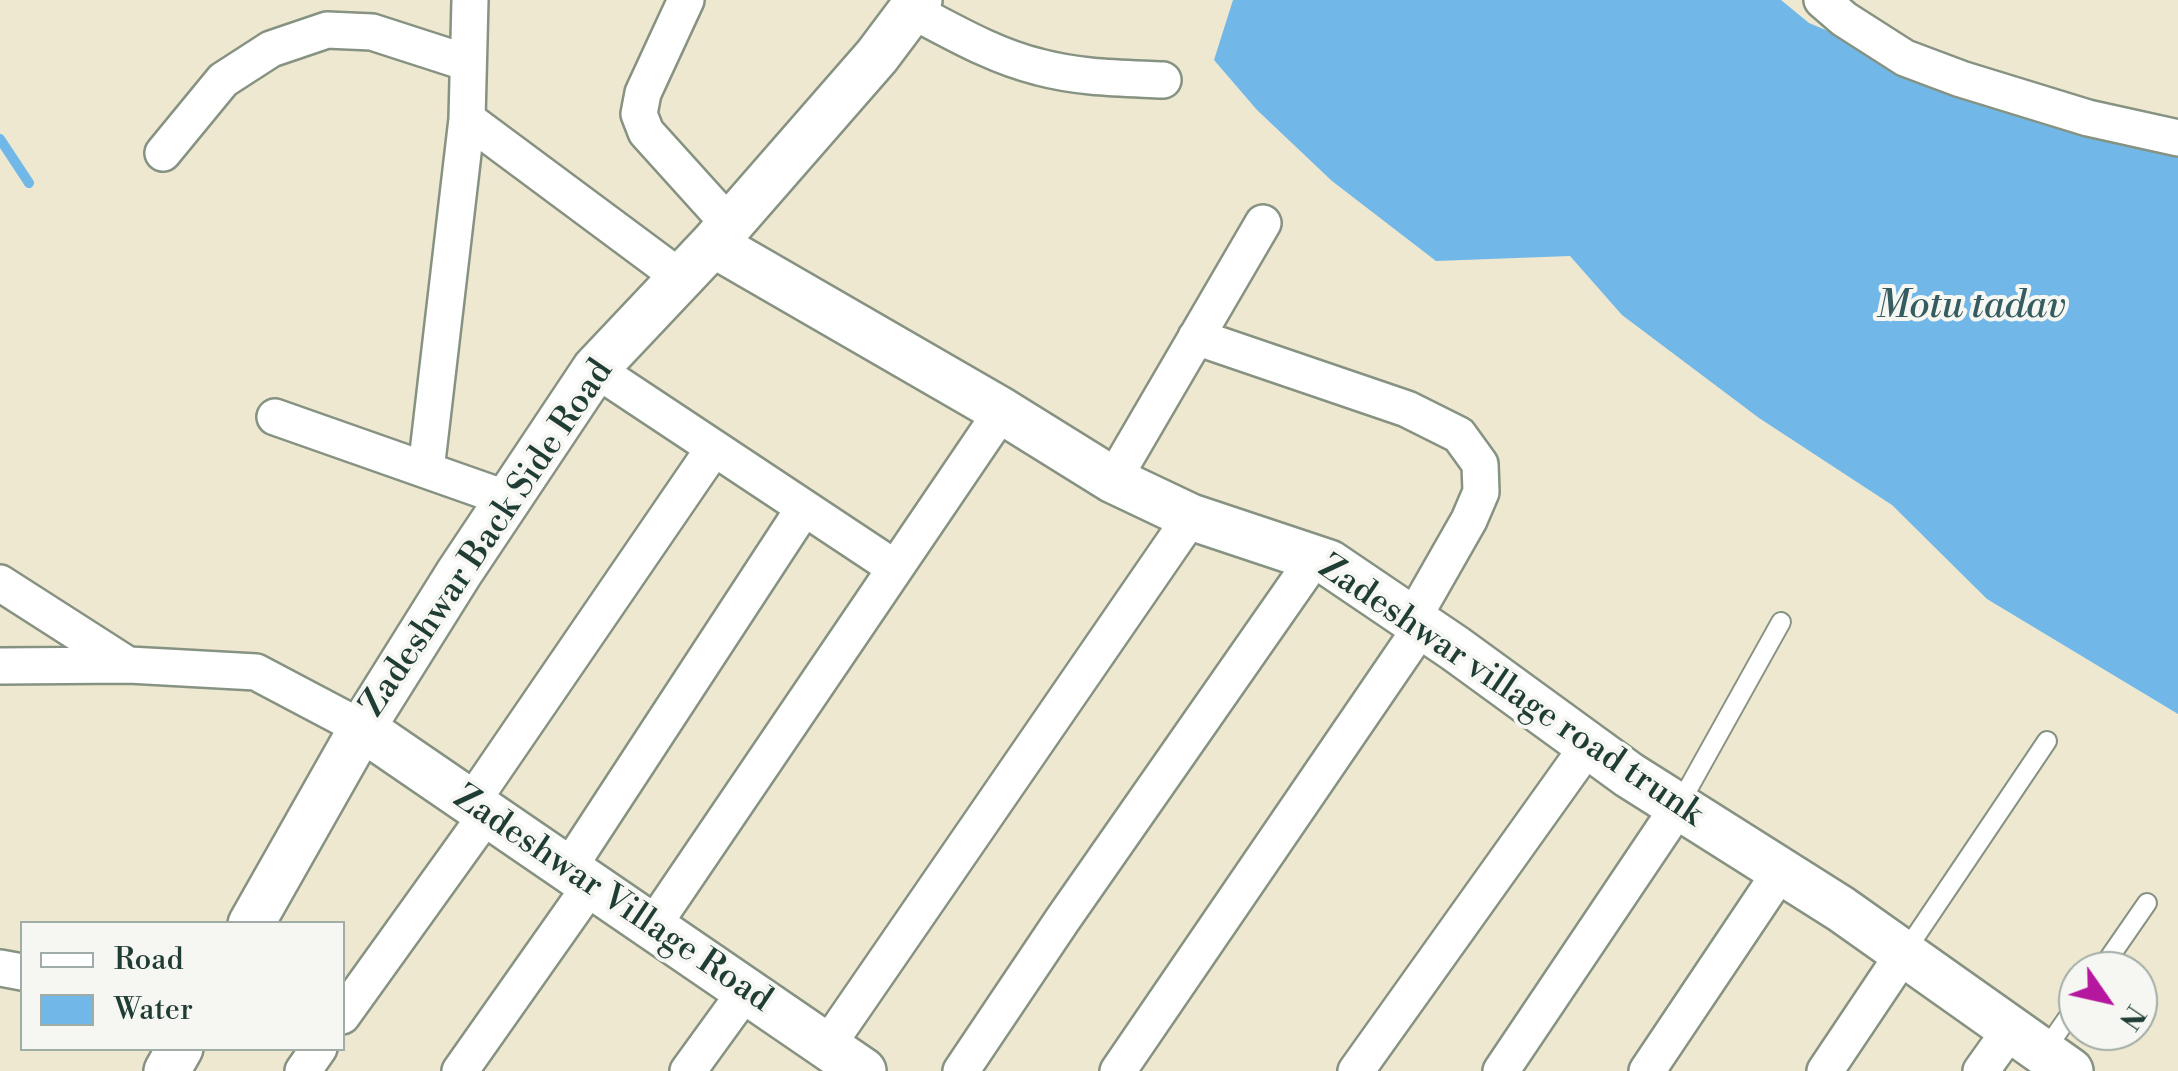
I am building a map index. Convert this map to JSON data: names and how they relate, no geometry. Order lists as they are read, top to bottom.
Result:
{
  "streets": {
    "street": ["Zadeshwar Back Side Road", "Zadeshwar village road trunk", "Zadeshwar Village Road"]
  },
  "crossings": [
    ["Zadeshwar Back Side Road", "Zadeshwar village road trunk"],
    ["Zadeshwar Back Side Road", "Zadeshwar Village Road"]
  ],
  "water": ["Motu tadav"],
  "legend": ["Road", "Water"],
  "north": "bottom right"
}
